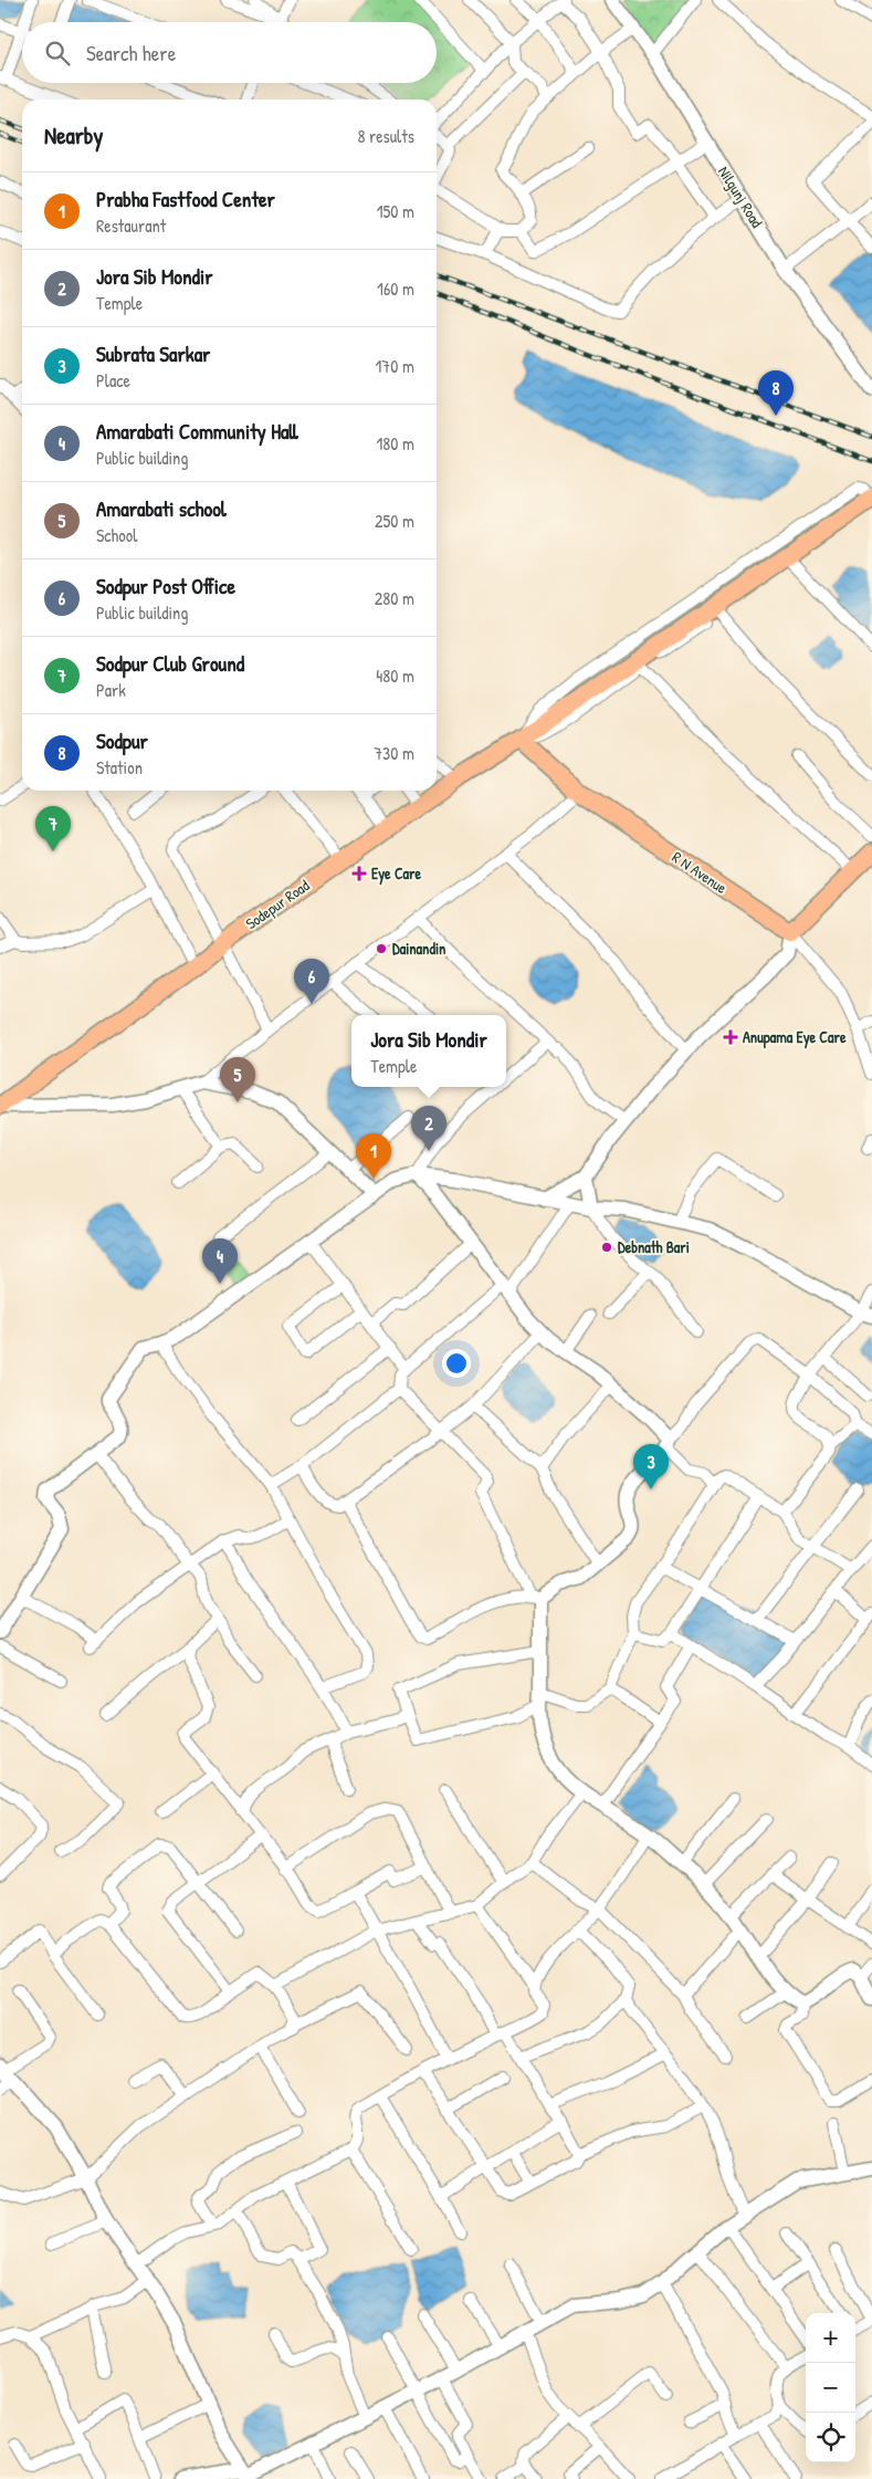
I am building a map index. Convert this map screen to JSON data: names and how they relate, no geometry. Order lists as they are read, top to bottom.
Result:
{
  "streets": {
    "main road": ["R N Avenue", "Sodepur Road"],
    "street": ["Nilgunj Road"]
  },
  "crossings": [
    ["R N Avenue", "Sodepur Road"]
  ],
  "places": {
    "health": ["Eye Care", "Anupama Eye Care"],
    "other": ["Dainandin", "Debnath Bari"]
  },
  "page": {
    "search": "Search here",
    "heading": ["Nearby", "8 results"],
    "list": [
      {
        "mark": "1",
        "name": "Prabha Fastfood Center",
        "note": "Restaurant",
        "value": "150 m"
      },
      {
        "mark": "2",
        "name": "Jora Sib Mondir",
        "note": "Temple",
        "value": "160 m"
      },
      {
        "mark": "3",
        "name": "Subrata Sarkar",
        "note": "Place",
        "value": "170 m"
      },
      {
        "mark": "4",
        "name": "Amarabati Community Hall",
        "note": "Public building",
        "value": "180 m"
      },
      {
        "mark": "5",
        "name": "Amarabati school",
        "note": "School",
        "value": "250 m"
      },
      {
        "mark": "6",
        "name": "Sodpur Post Office",
        "note": "Public building",
        "value": "280 m"
      },
      {
        "mark": "7",
        "name": "Sodpur Club Ground",
        "note": "Park",
        "value": "480 m"
      },
      {
        "mark": "8",
        "name": "Sodpur",
        "note": "Station",
        "value": "730 m"
      }
    ],
    "pins": [
      "8",
      "7",
      "6",
      "5",
      "2",
      "1",
      "4",
      "3"
    ],
    "popup": ["Jora Sib Mondir", "Temple"],
    "map_buttons": ["+", "−"]
  }
}
